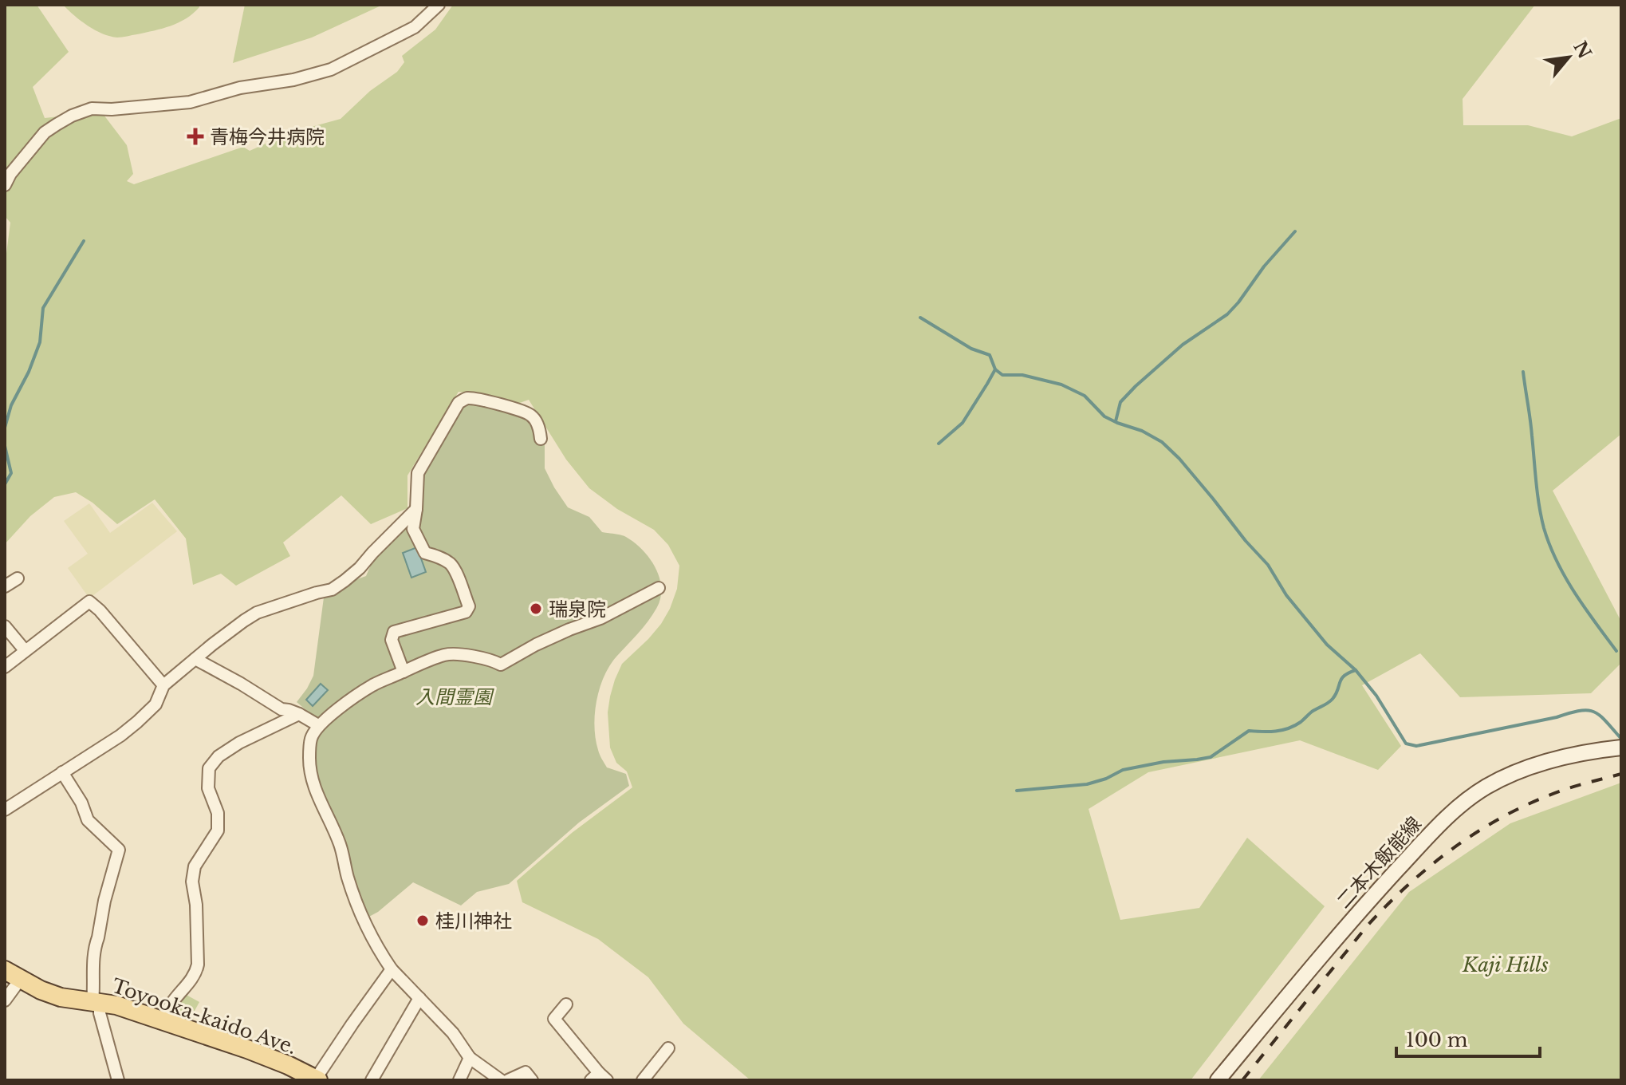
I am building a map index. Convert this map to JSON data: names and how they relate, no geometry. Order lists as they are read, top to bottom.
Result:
{
  "streets": {
    "main road": ["二本木飯能線", "Toyooka-kaido Ave."]
  },
  "parks": ["入間霊園", "Kaji Hills"],
  "places": {
    "health": ["青梅今井病院"],
    "other": ["瑞泉院", "桂川神社"]
  },
  "scale_bar": "100 m",
  "north": "top right"
}
